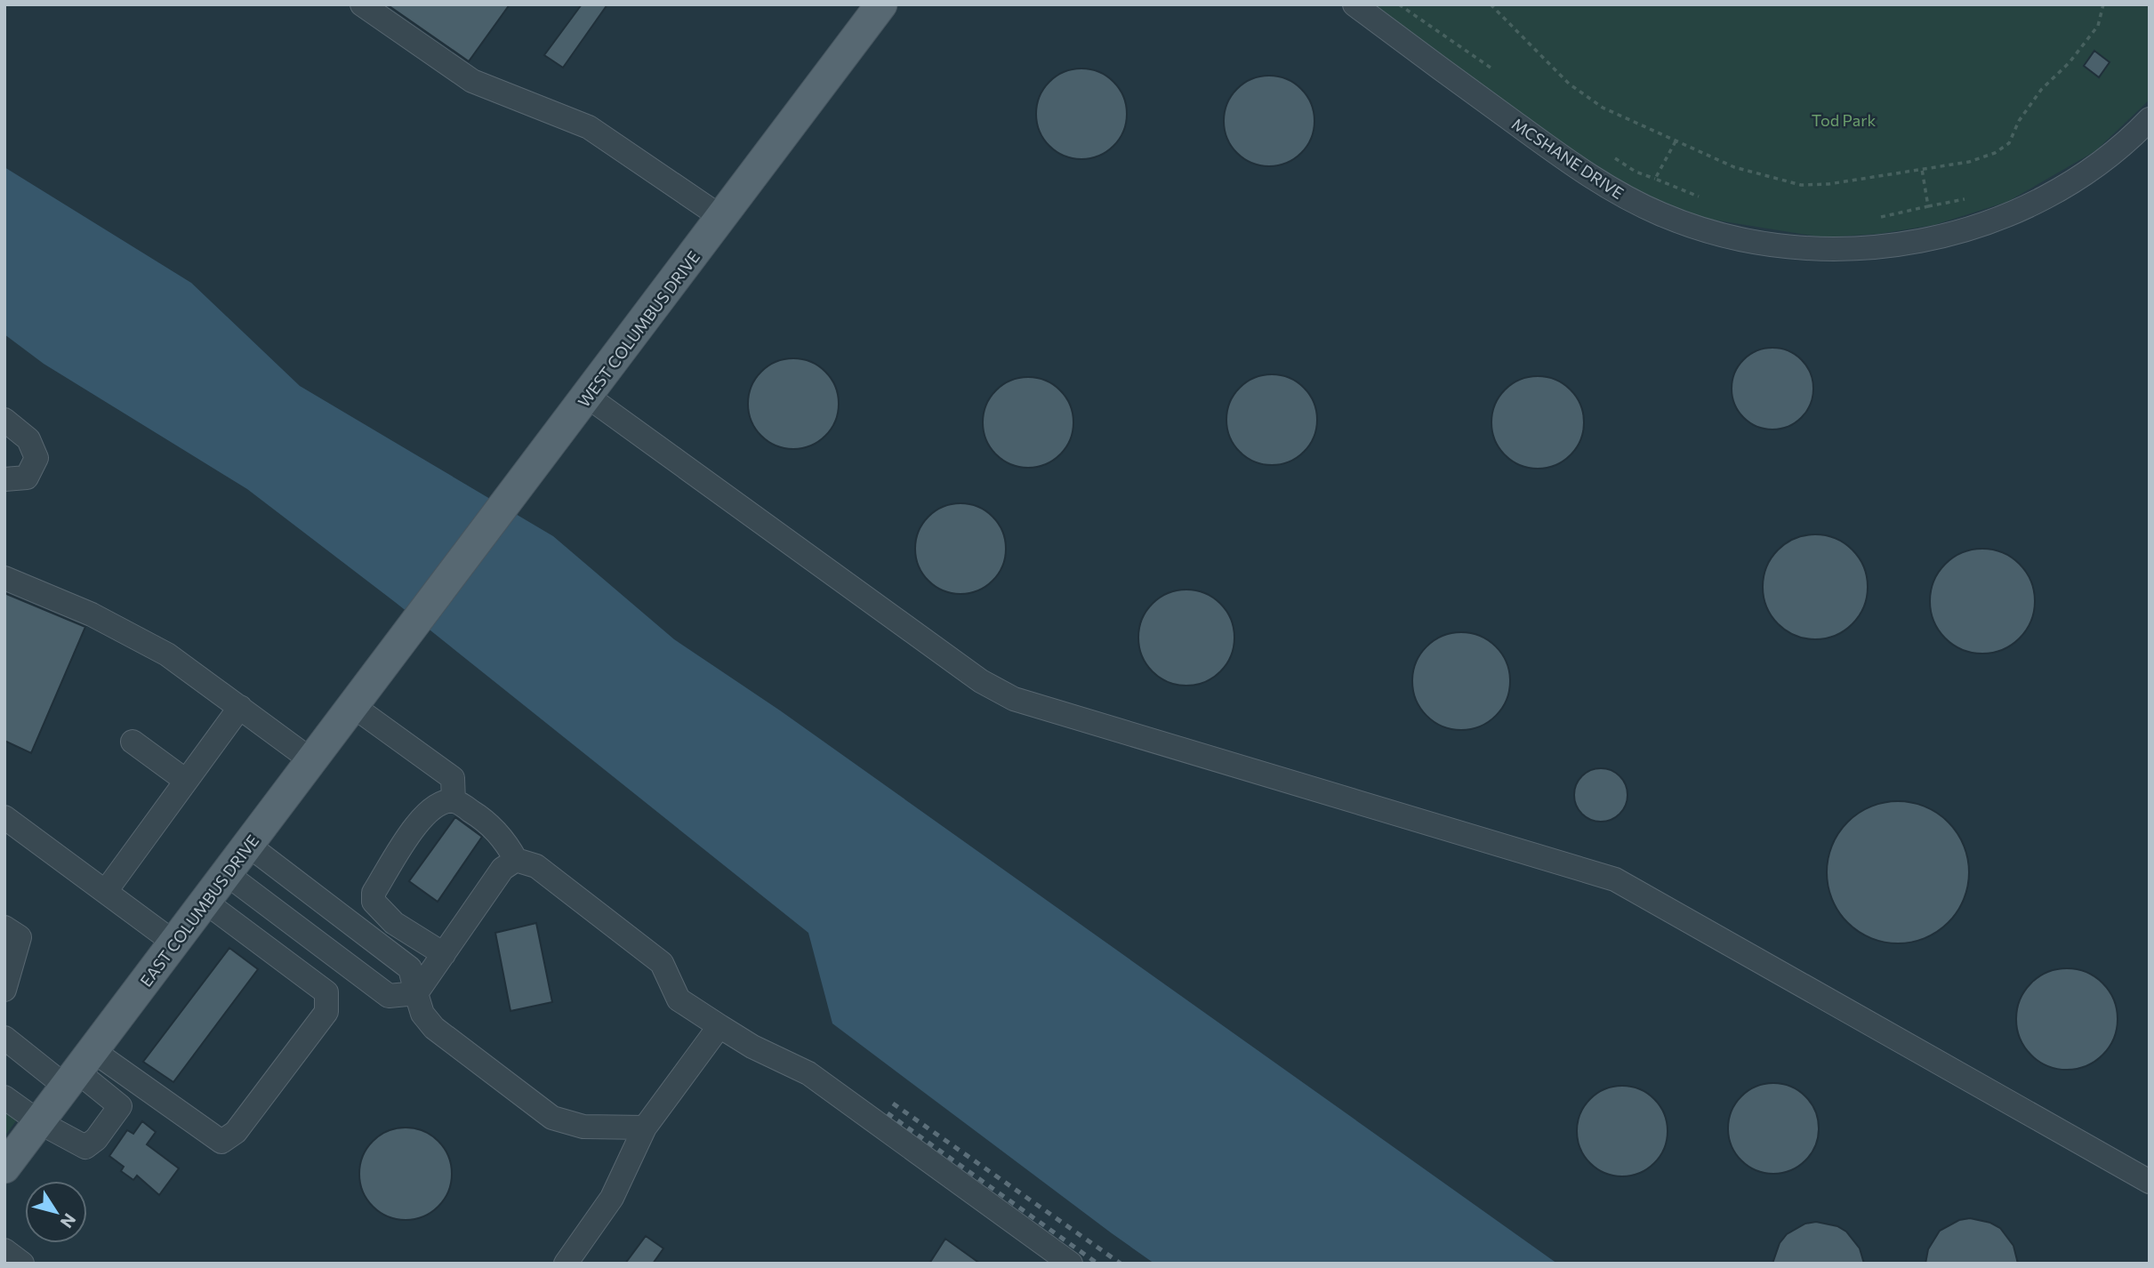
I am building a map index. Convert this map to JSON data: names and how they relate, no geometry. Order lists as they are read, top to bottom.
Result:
{
  "streets": {
    "main road": ["WEST COLUMBUS DRIVE", "EAST COLUMBUS DRIVE"],
    "street": ["MCSHANE DRIVE"]
  },
  "crossings": [
    ["WEST COLUMBUS DRIVE", "EAST COLUMBUS DRIVE"]
  ],
  "parks": ["Tod Park"],
  "north": "bottom right"
}
